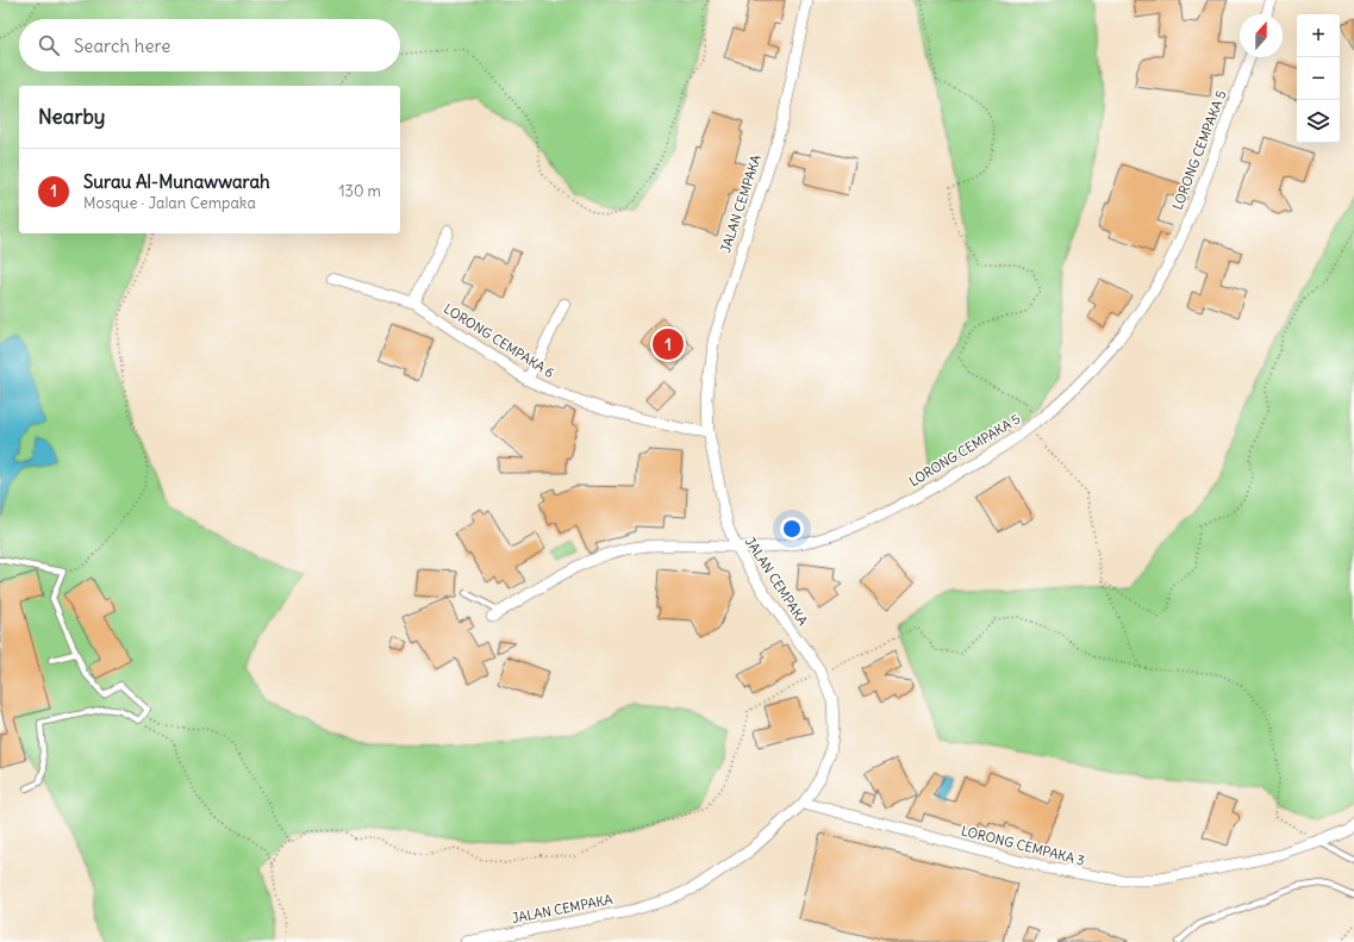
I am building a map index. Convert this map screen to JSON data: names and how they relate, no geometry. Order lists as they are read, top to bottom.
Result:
{
  "streets": {
    "street": [
      "LORONG CEMPAKA 5",
      "JALAN CEMPAKA",
      "LORONG CEMPAKA 6",
      "LORONG CEMPAKA 3"
    ]
  },
  "crossings": [
    ["LORONG CEMPAKA 5", "JALAN CEMPAKA"],
    ["JALAN CEMPAKA", "LORONG CEMPAKA 6"],
    ["JALAN CEMPAKA", "LORONG CEMPAKA 3"]
  ],
  "north": "top",
  "page": {
    "map_buttons": ["+", "−"],
    "search": "Search here",
    "heading": "Nearby",
    "list": [
      {
        "mark": "1",
        "name": "Surau Al-Munawwarah",
        "note": "Mosque · Jalan Cempaka",
        "value": "130 m"
      }
    ],
    "pins": "1"
  }
}
